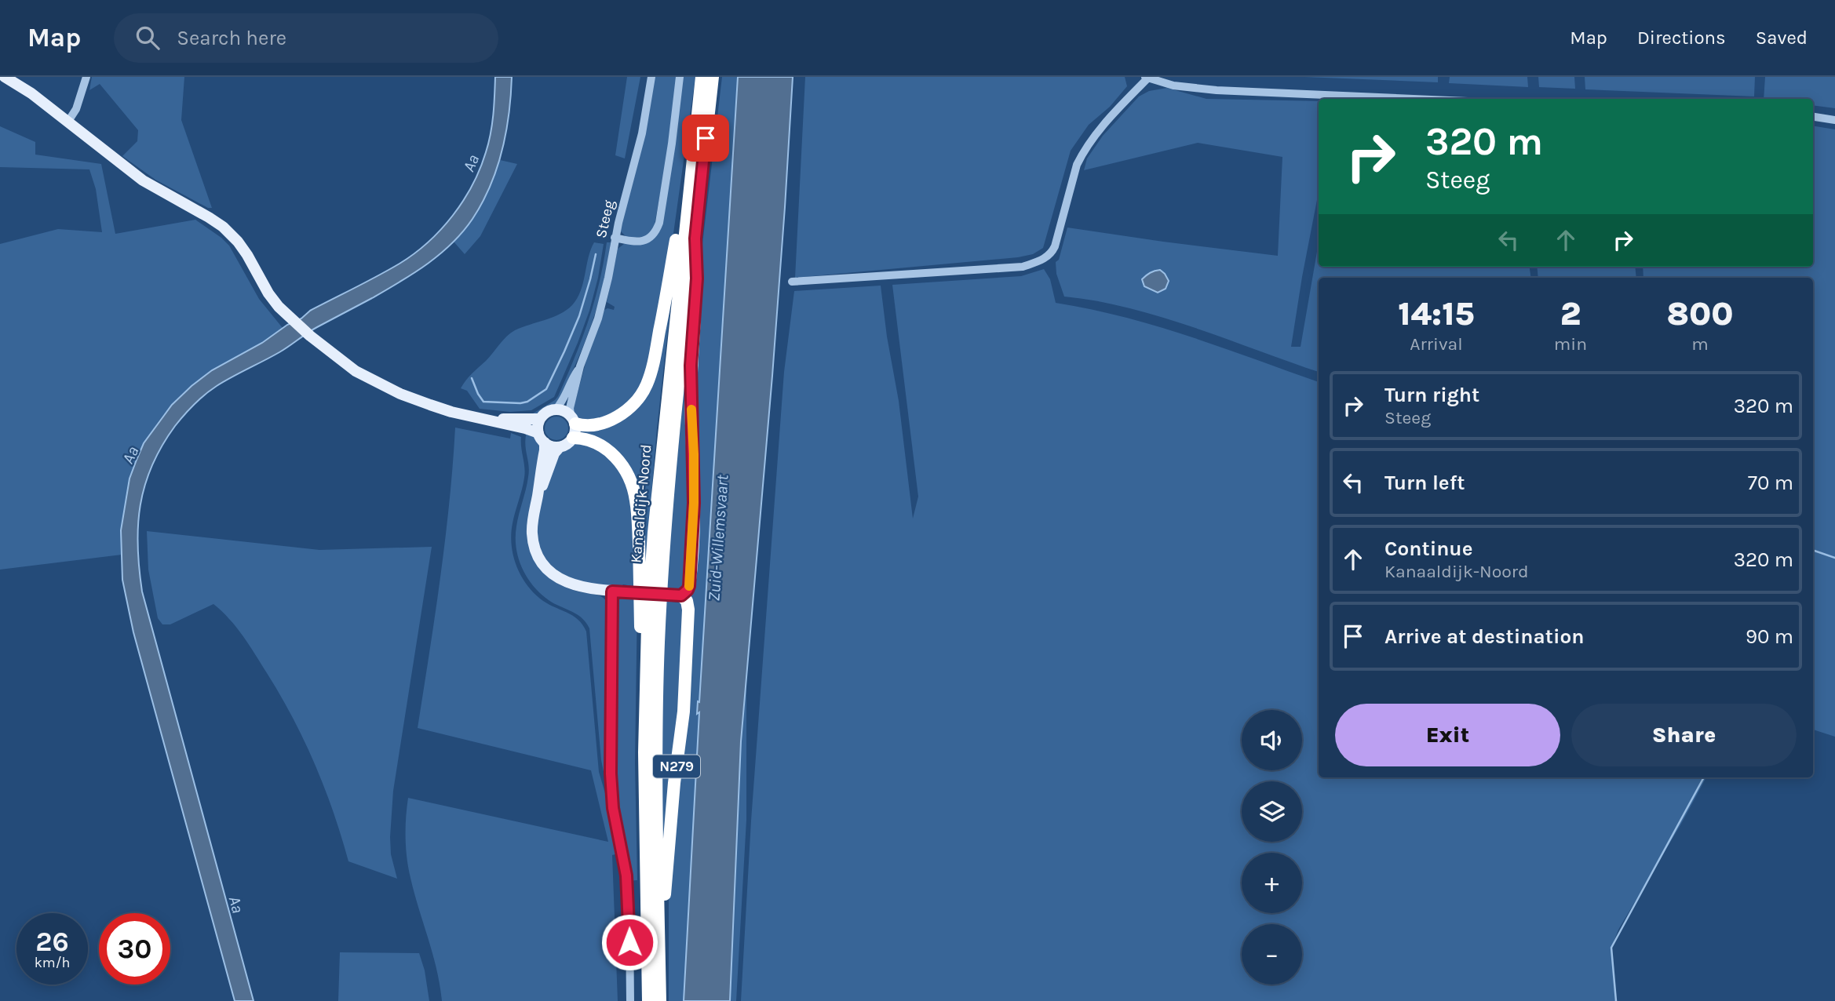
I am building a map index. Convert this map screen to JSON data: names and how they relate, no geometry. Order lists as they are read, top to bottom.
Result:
{
  "streets": {
    "highway": ["Kanaaldijk-Noord", "N279"],
    "street": ["Steeg"]
  },
  "crossings": [
    ["Steeg", "N279"],
    ["Kanaaldijk-Noord", "N279"]
  ],
  "water": ["Aa", "Zuid-Willemsvaart"],
  "page": {
    "header": "Map",
    "search": "Search here",
    "nav": ["Map", "Directions", "Saved"],
    "turn": ["320 m", "Steeg"],
    "eta": [
      "14:15",
      "Arrival",
      "2",
      "min",
      "800",
      "m"
    ],
    "list": [
      {
        "name": "Turn right",
        "note": "Steeg",
        "value": "320 m"
      },
      {
        "name": "Turn left",
        "value": "70 m"
      },
      {
        "name": "Continue",
        "note": "Kanaaldijk-Noord",
        "value": "320 m"
      },
      {
        "name": "Arrive at destination",
        "value": "90 m"
      }
    ],
    "buttons": ["Exit", "Share"],
    "map_buttons": ["+", "−"],
    "speed": "26 km/h",
    "limit": "30"
  }
}
